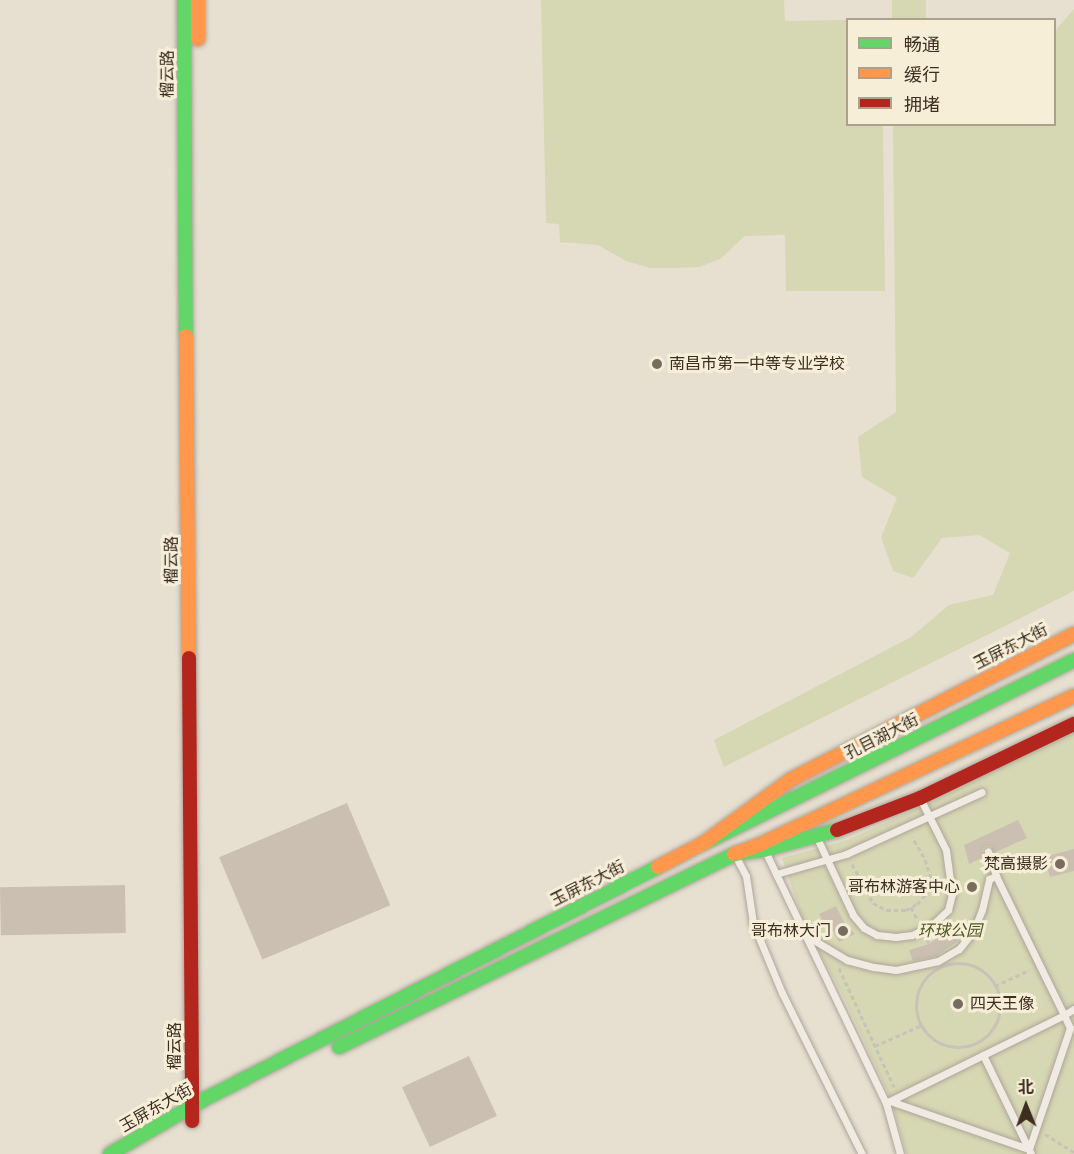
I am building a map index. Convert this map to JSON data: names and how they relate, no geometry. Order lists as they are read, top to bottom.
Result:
{
  "streets": {
    "main road": ["榴云路", "玉屏东大街", "孔目湖大街"]
  },
  "crossings": [
    ["榴云路", "玉屏东大街"],
    ["玉屏东大街", "孔目湖大街"]
  ],
  "parks": ["环球公园"],
  "places": [
    "南昌市第一中等专业学校",
    "梵高摄影",
    "哥布林游客中心",
    "哥布林大门",
    "四天王像"
  ],
  "legend": ["畅通", "缓行", "拥堵"],
  "north": "top"
}
